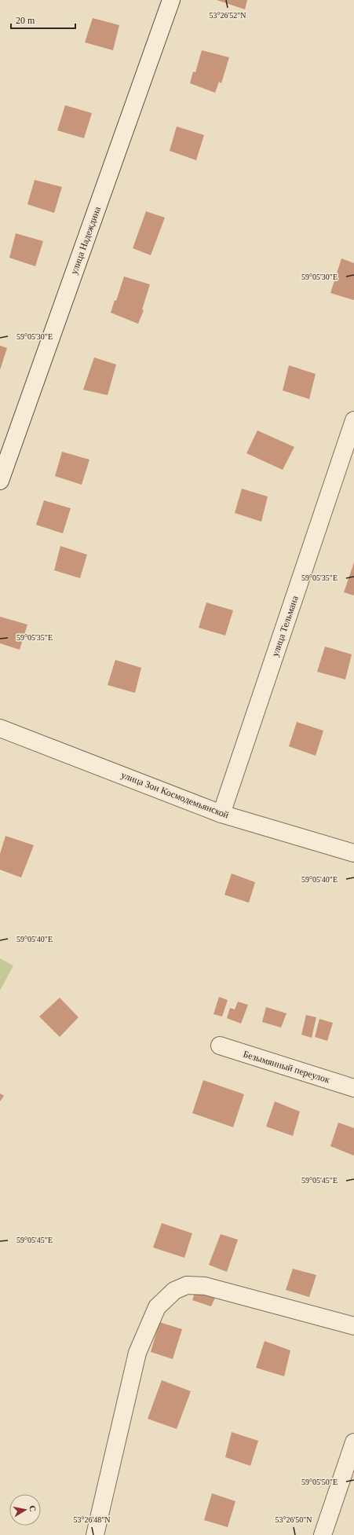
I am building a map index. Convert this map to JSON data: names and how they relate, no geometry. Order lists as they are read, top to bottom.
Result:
{
  "streets": {
    "street": [
      "улица Надеждина",
      "улица Тельмана",
      "улица Зои Космодемьянской",
      "Безымянный переулок"
    ]
  },
  "crossings": [
    ["улица Тельмана", "улица Зои Космодемьянской"]
  ],
  "scale_bar": "20 m",
  "north": "right",
  "coordinates": [
    "53°26'52\"N",
    "59°05'30\"E",
    "59°05'35\"E",
    "59°05'40\"E",
    "59°05'45\"E",
    "59°05'50\"E",
    "53°26'48\"N",
    "53°26'50\"N"
  ]
}
